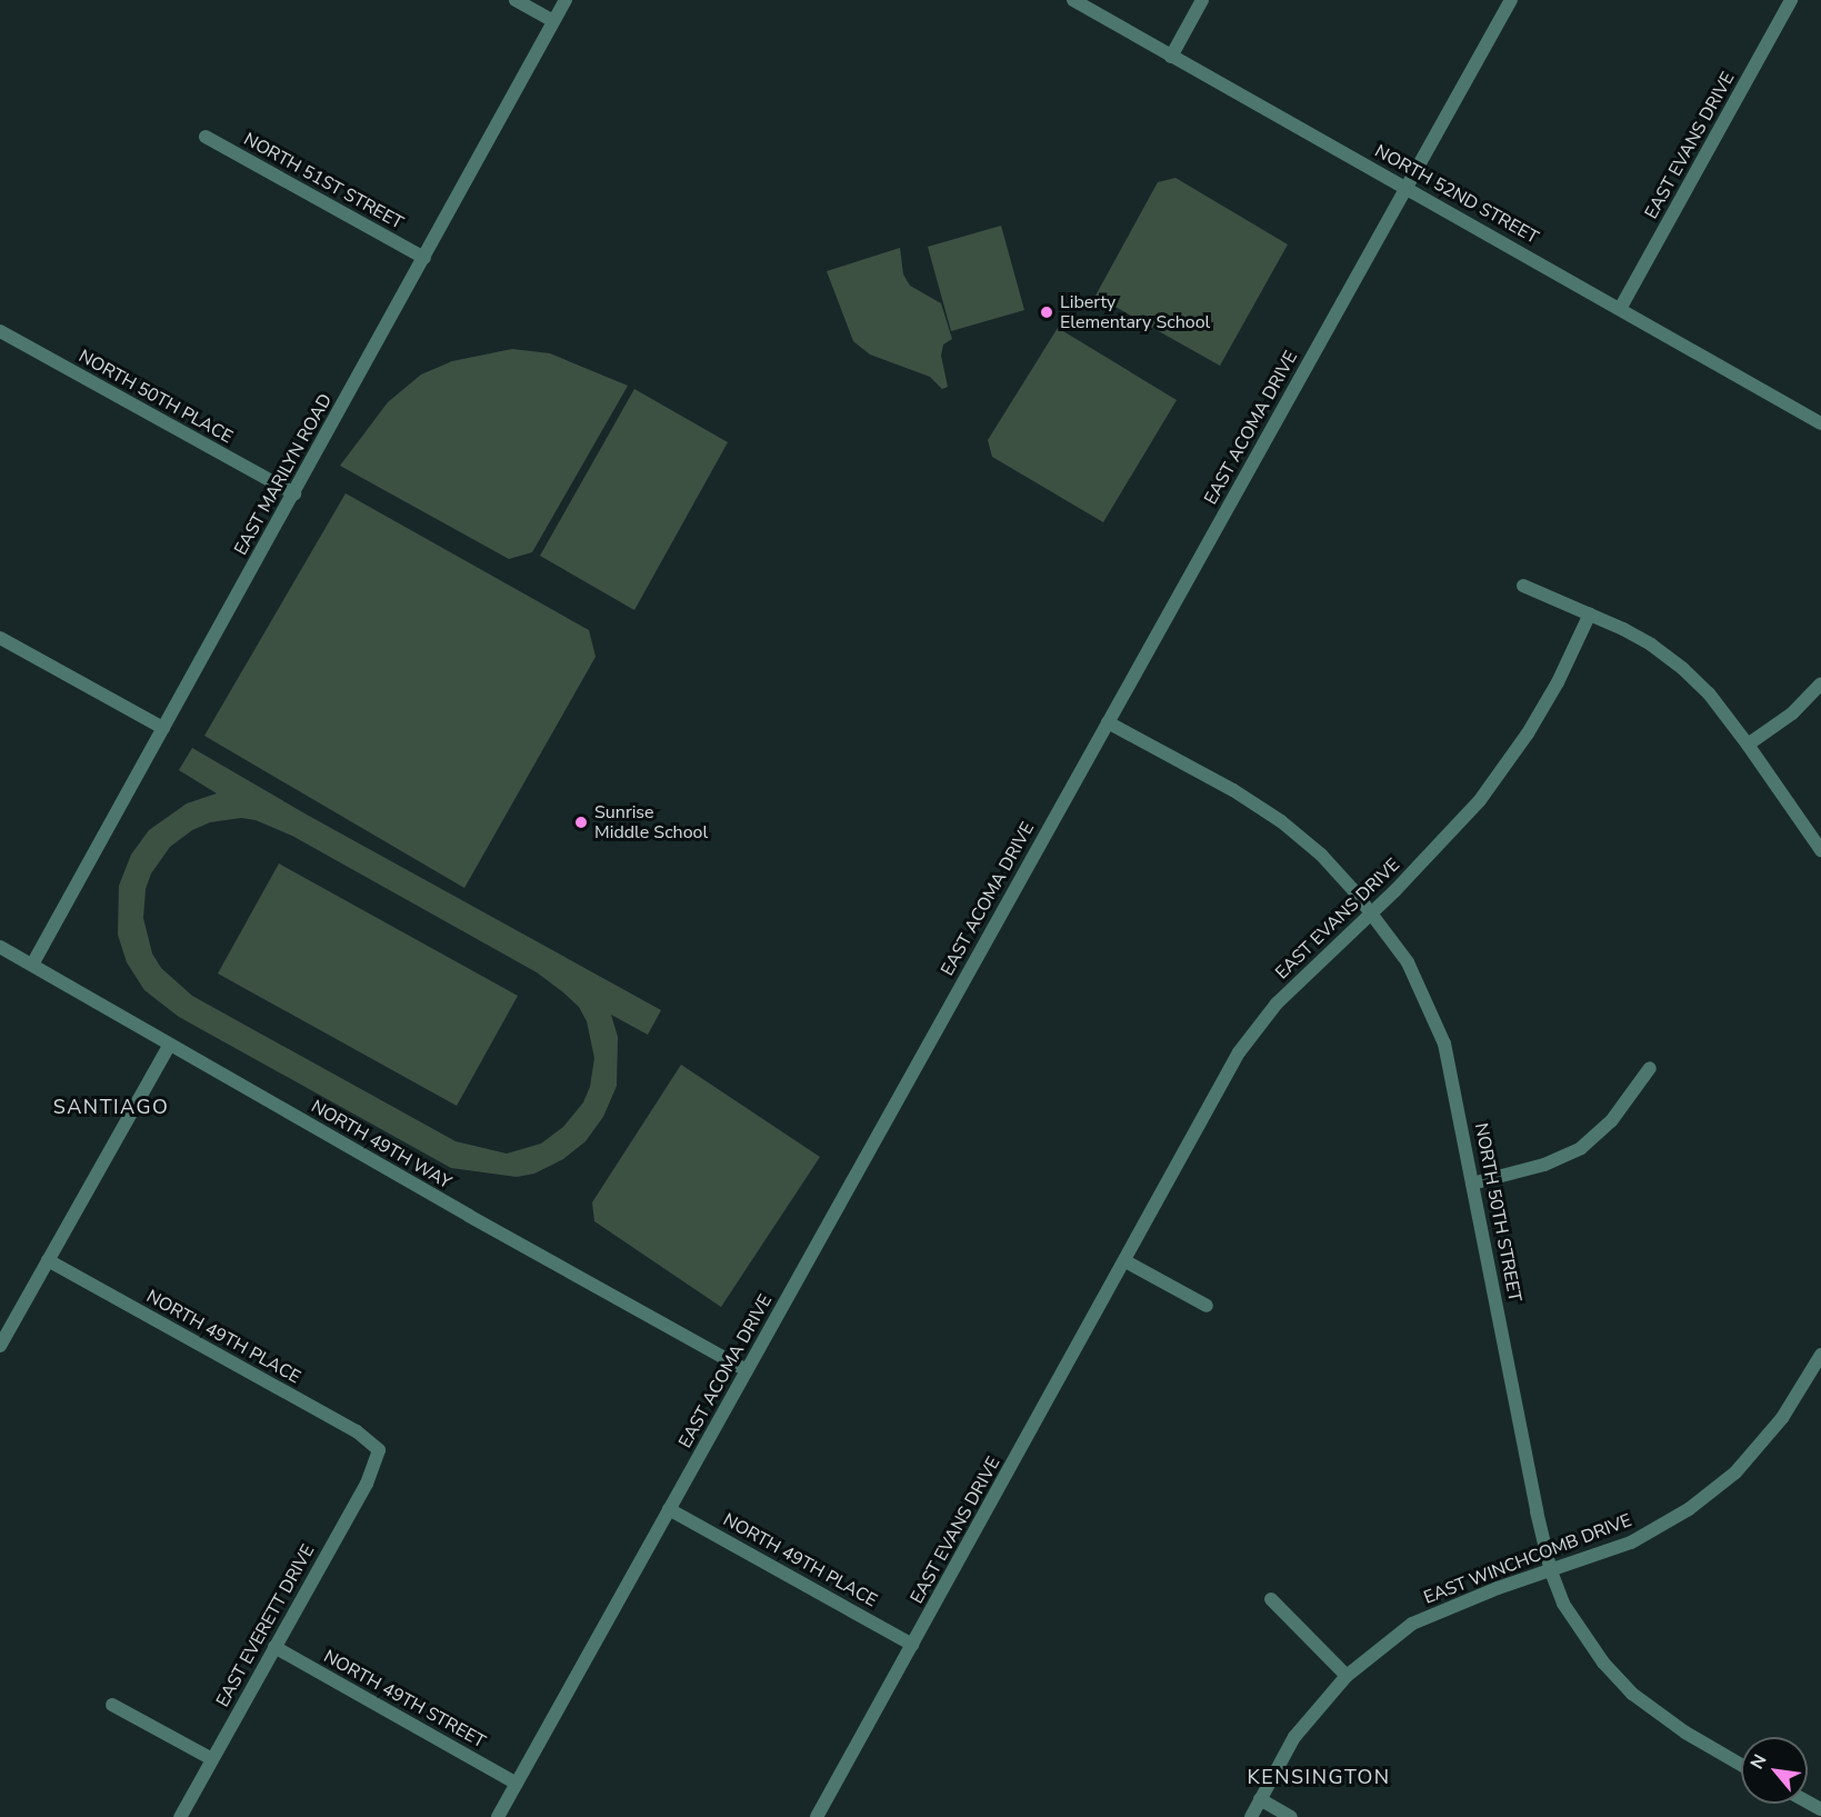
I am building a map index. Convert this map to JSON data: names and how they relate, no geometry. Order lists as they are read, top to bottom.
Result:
{
  "streets": {
    "street": [
      "EAST EVANS DRIVE",
      "NORTH 51ST STREET",
      "NORTH 52ND STREET",
      "NORTH 50TH PLACE",
      "EAST ACOMA DRIVE",
      "EAST MARILYN ROAD",
      "NORTH 49TH WAY",
      "NORTH 50TH STREET",
      "NORTH 49TH PLACE",
      "EAST WINCHCOMB DRIVE",
      "EAST EVERETT DRIVE",
      "NORTH 49TH STREET"
    ]
  },
  "crossings": [
    ["EAST EVANS DRIVE", "NORTH 52ND STREET"],
    ["EAST EVANS DRIVE", "NORTH 50TH STREET"],
    ["EAST EVANS DRIVE", "NORTH 49TH PLACE"],
    ["NORTH 51ST STREET", "EAST MARILYN ROAD"],
    ["NORTH 52ND STREET", "EAST ACOMA DRIVE"],
    ["NORTH 50TH PLACE", "EAST MARILYN ROAD"],
    ["EAST ACOMA DRIVE", "NORTH 49TH WAY"],
    ["EAST ACOMA DRIVE", "NORTH 50TH STREET"],
    ["EAST ACOMA DRIVE", "NORTH 49TH PLACE"],
    ["EAST ACOMA DRIVE", "NORTH 49TH STREET"],
    ["EAST MARILYN ROAD", "NORTH 49TH WAY"],
    ["NORTH 50TH STREET", "EAST WINCHCOMB DRIVE"],
    ["NORTH 49TH PLACE", "EAST EVERETT DRIVE"],
    ["EAST EVERETT DRIVE", "NORTH 49TH STREET"]
  ],
  "districts": ["SANTIAGO", "KENSINGTON"],
  "places": ["Liberty Elementary School", "Sunrise Middle School"],
  "north": "top left"
}
